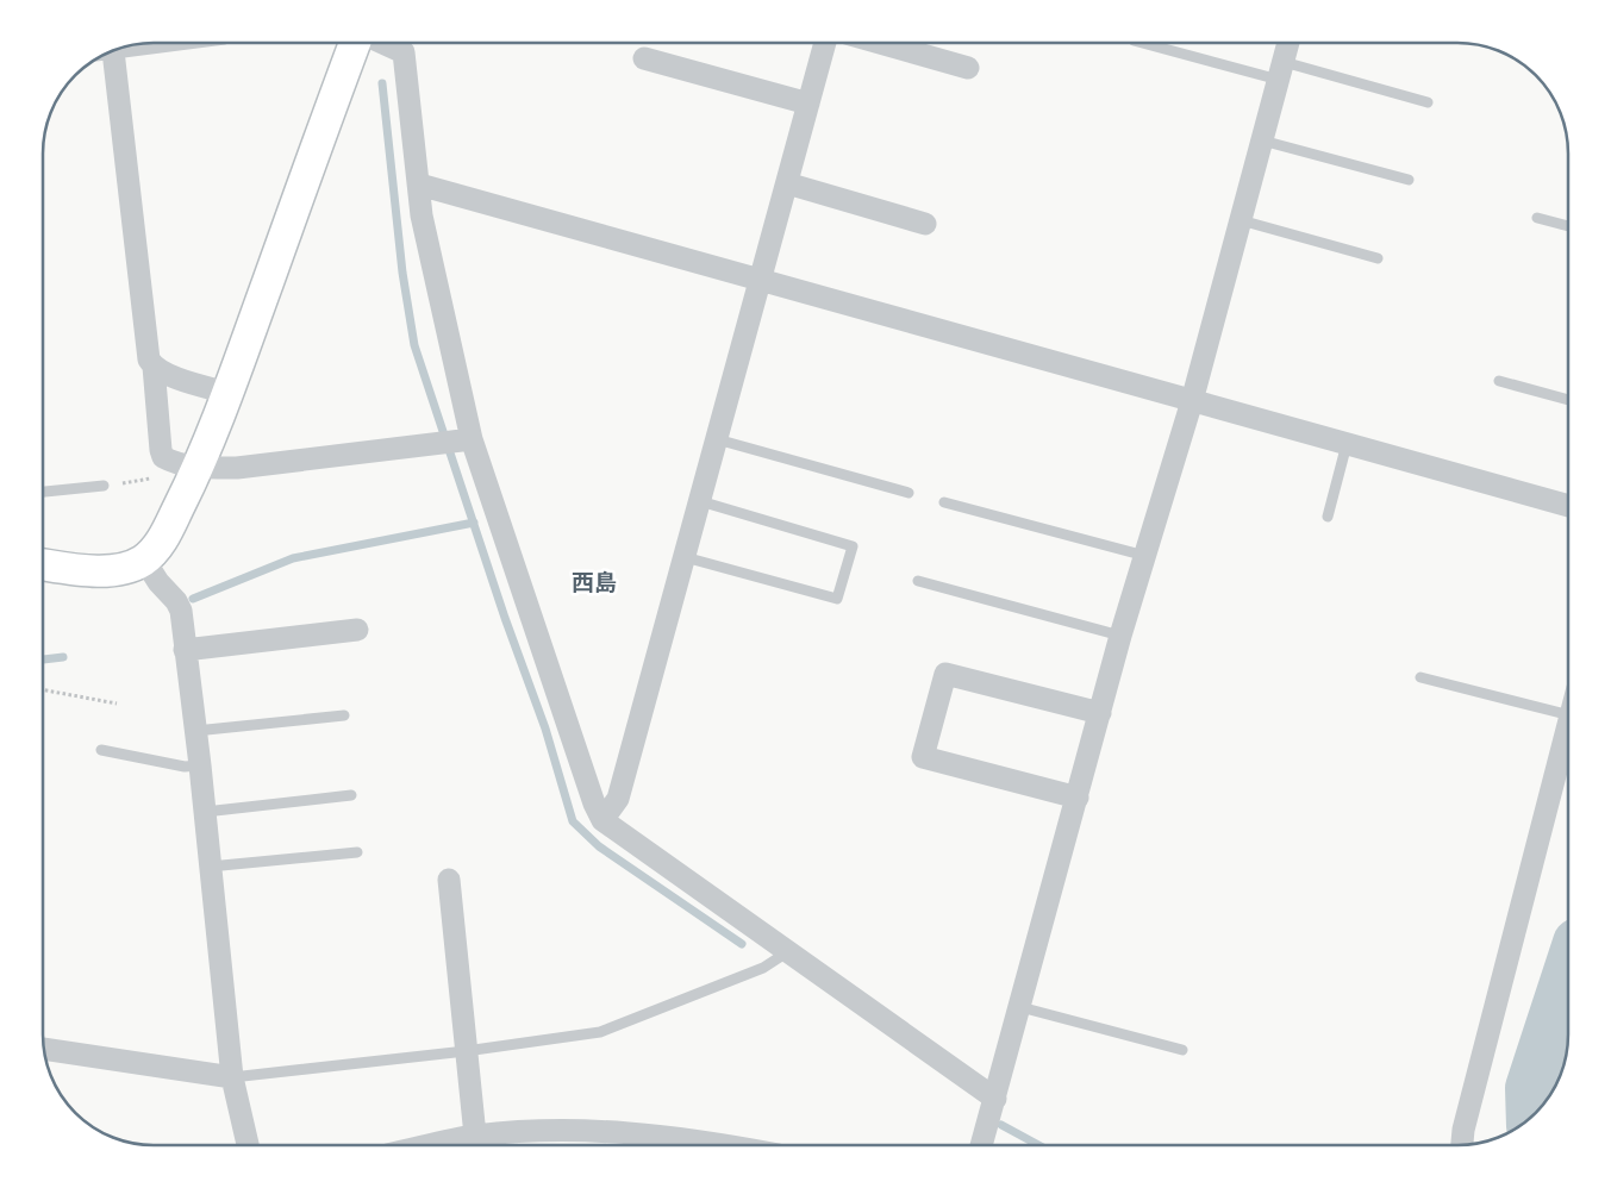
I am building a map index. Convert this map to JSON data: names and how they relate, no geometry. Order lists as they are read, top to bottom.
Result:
{
  "districts": ["西島"]
}
